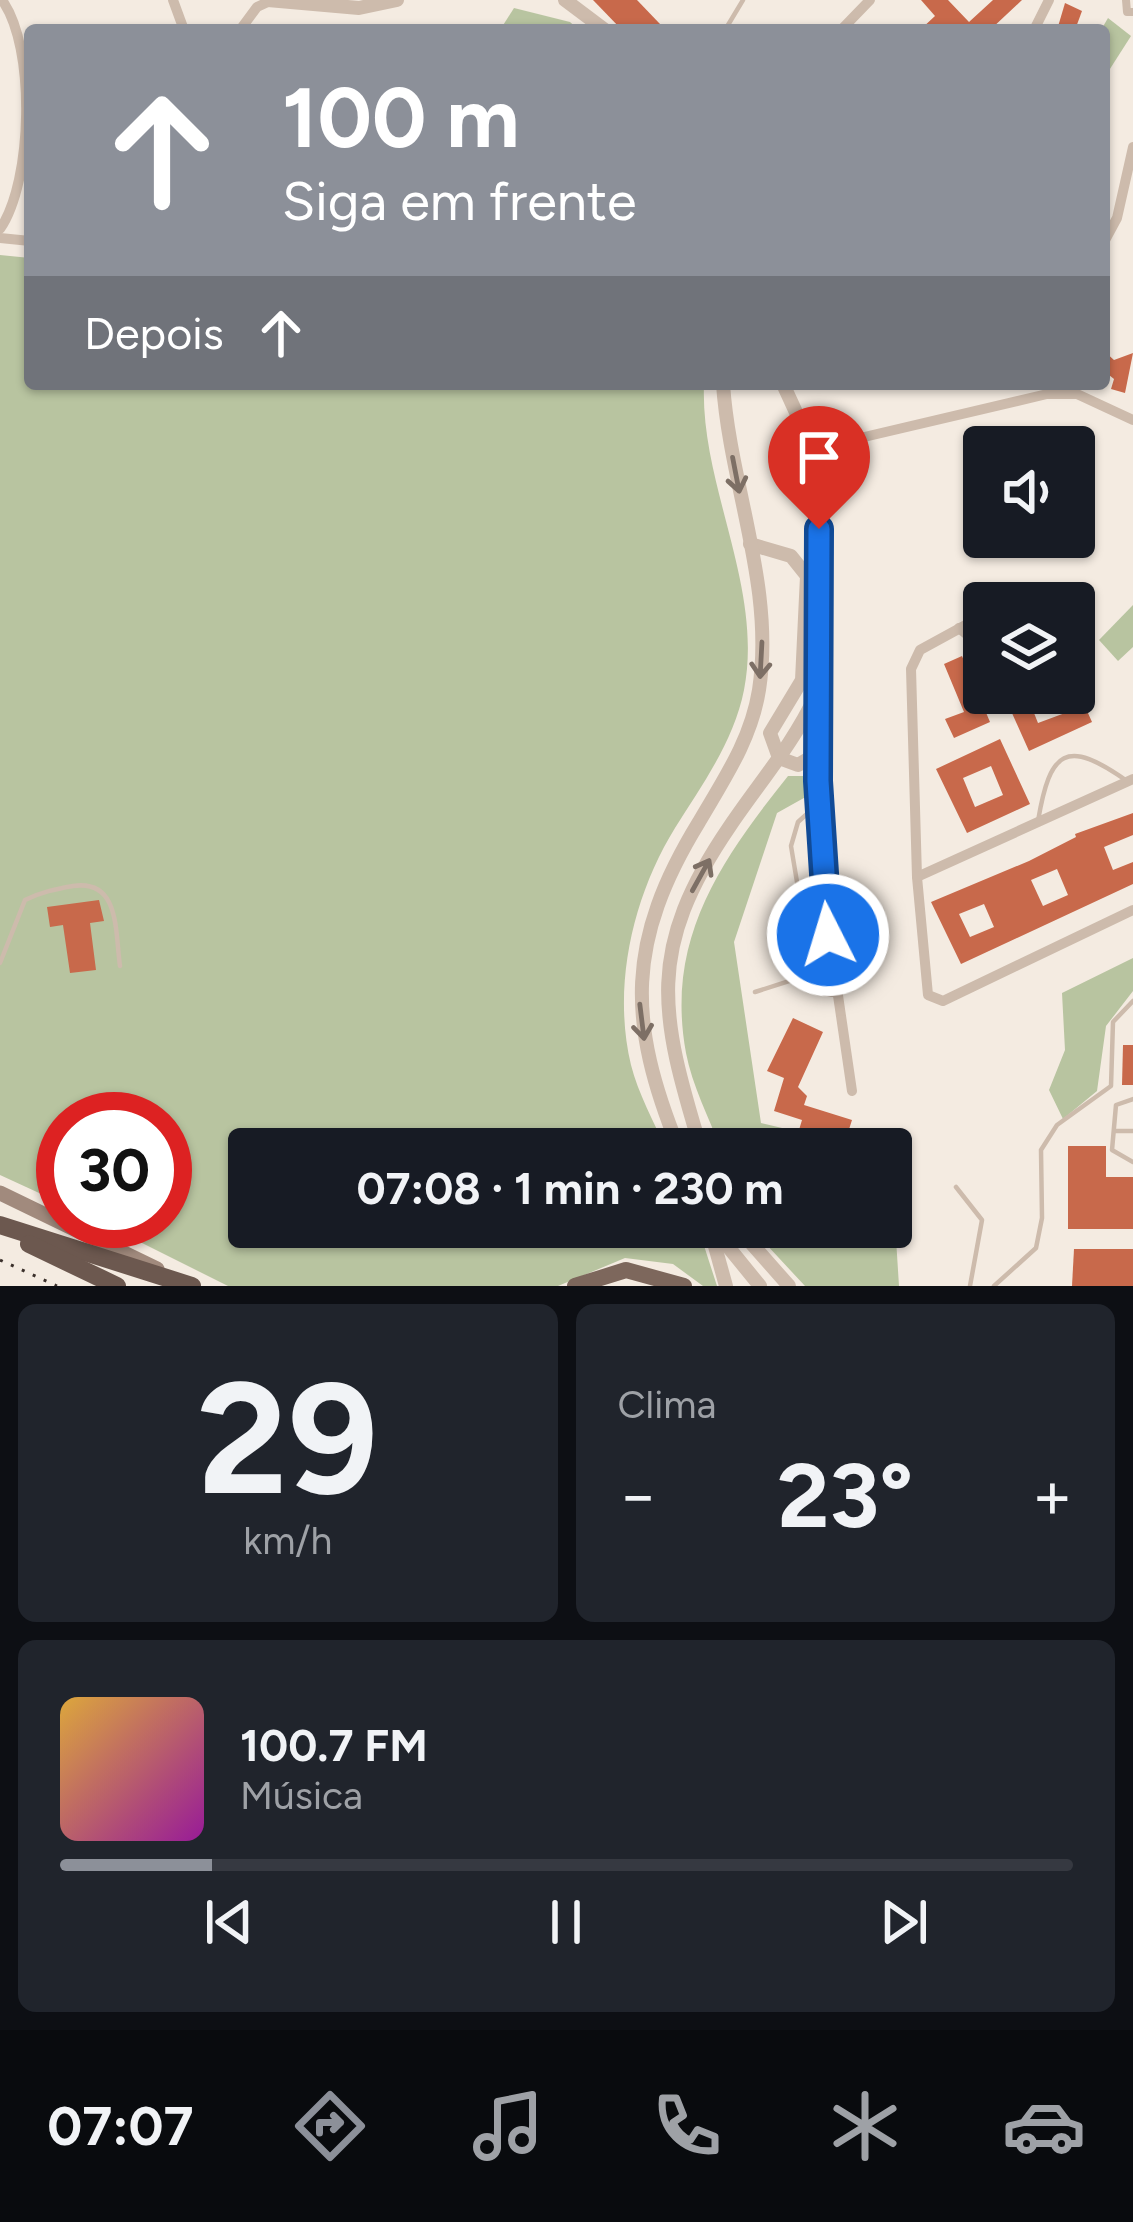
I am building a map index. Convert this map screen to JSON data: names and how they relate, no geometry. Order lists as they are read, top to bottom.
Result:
{
  "page": {
    "turn": ["100 m", "Siga em frente"],
    "then": "Depois",
    "limit": "30",
    "trip": "07:08 · 1 min · 230 m",
    "tile": [
      ["29", "km/h"],
      "Clima"
    ],
    "heat": ["−", "23°", "+"],
    "song": ["100.7 FM", "Música"],
    "tabs": "07:07"
  }
}
